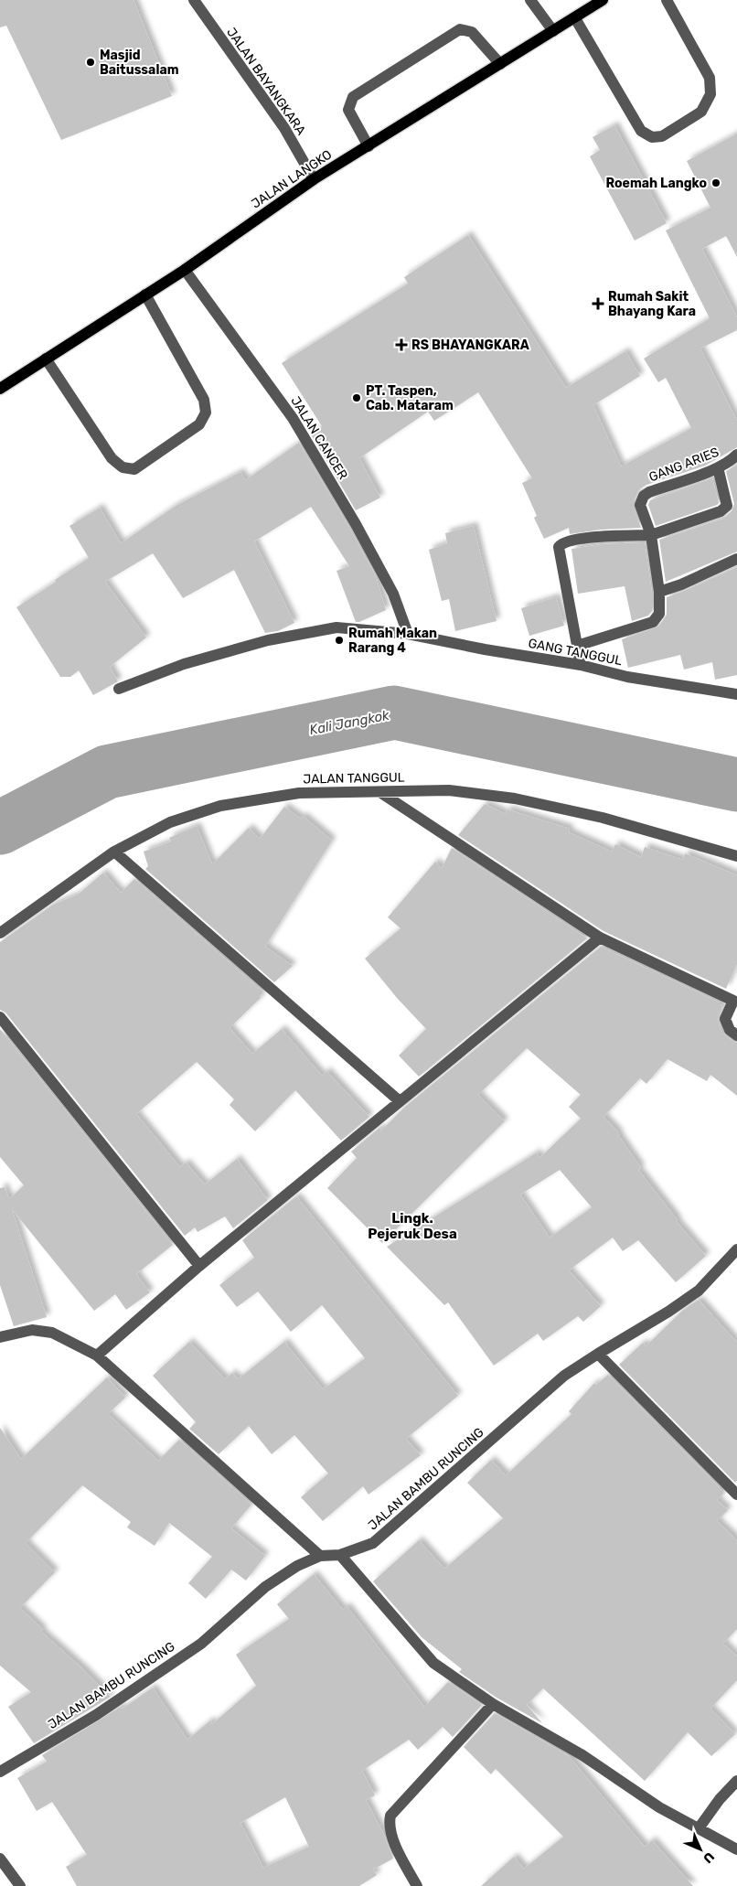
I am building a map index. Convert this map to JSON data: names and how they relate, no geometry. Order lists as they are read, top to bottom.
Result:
{
  "streets": {
    "main road": ["JALAN LANGKO"],
    "street": [
      "JALAN BAYANGKARA",
      "JALAN CANCER",
      "GANG ARIES",
      "GANG TANGGUL",
      "JALAN TANGGUL",
      "JALAN BAMBU RUNCING"
    ]
  },
  "crossings": [
    ["JALAN BAYANGKARA", "JALAN LANGKO"],
    ["JALAN LANGKO", "JALAN CANCER"],
    ["JALAN CANCER", "GANG TANGGUL"]
  ],
  "districts": ["Lingk. Pejeruk Desa"],
  "water": ["Kali Jangkok"],
  "places": {
    "other": [
      "Masjid Baitussalam",
      "Roemah Langko",
      "PT. Taspen, Cab. Mataram",
      "Rumah Makan Rarang 4"
    ],
    "health": ["Rumah Sakit Bhayang Kara", "RS BHAYANGKARA"]
  },
  "north": "bottom right"
}
